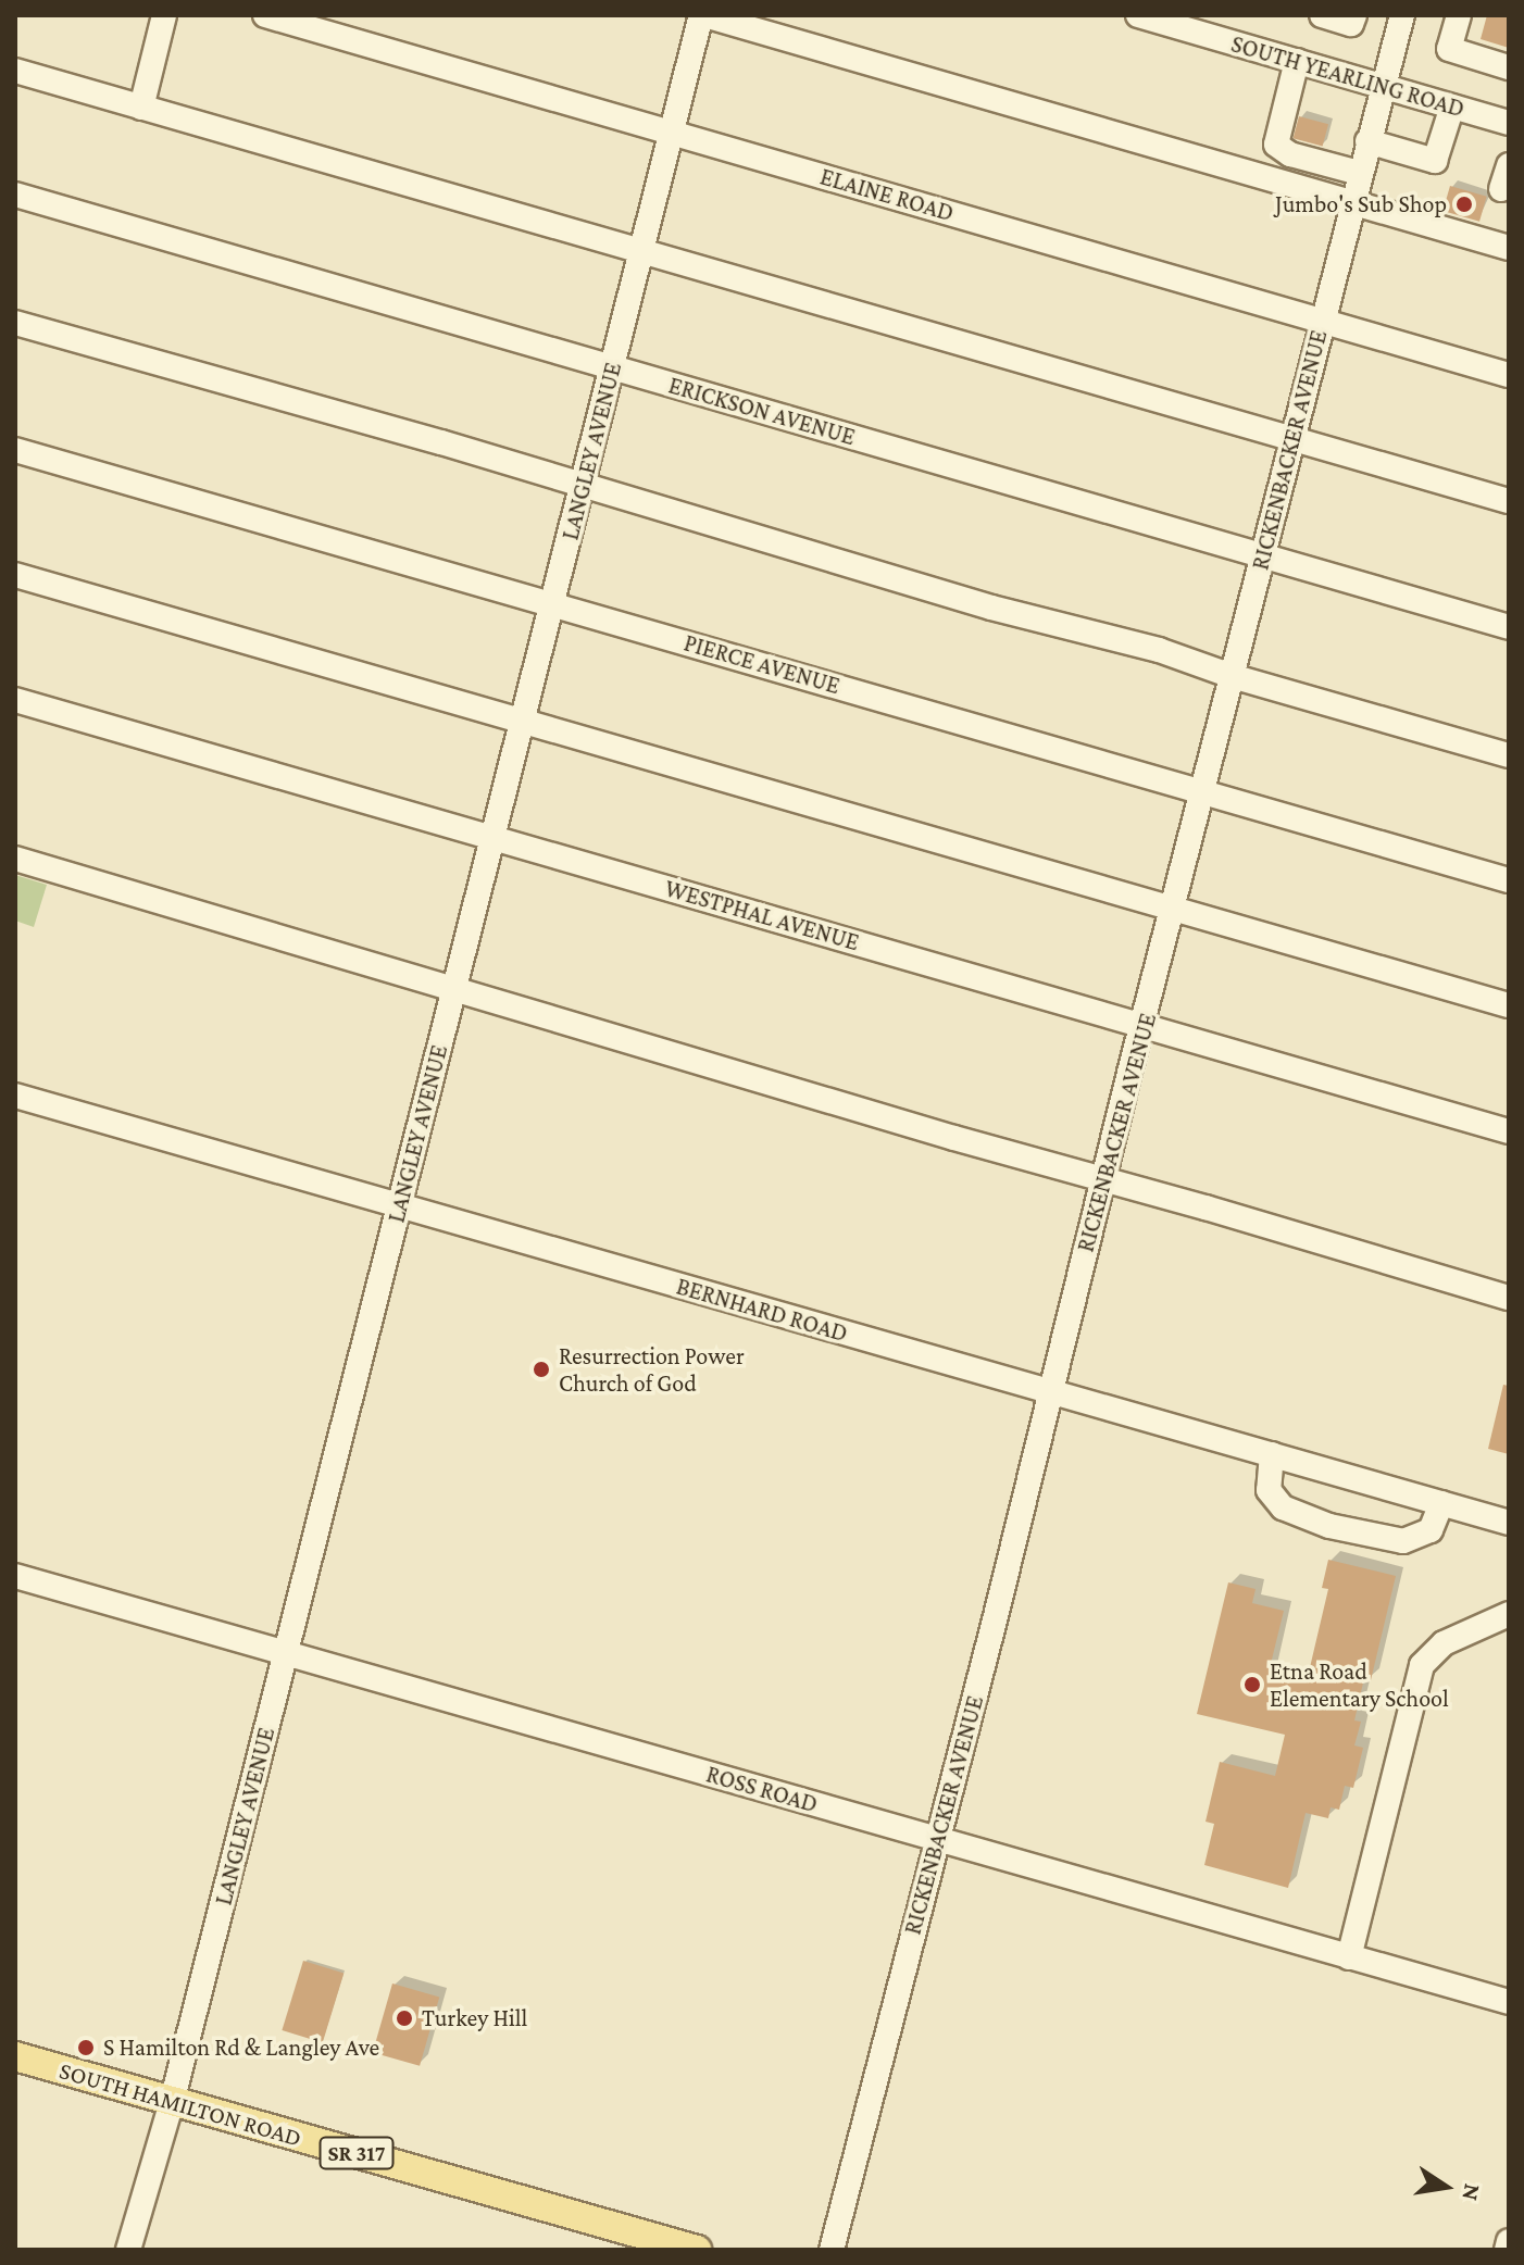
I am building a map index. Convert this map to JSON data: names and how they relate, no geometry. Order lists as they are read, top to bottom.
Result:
{
  "streets": {
    "main road": ["SOUTH HAMILTON ROAD", "SR 317"],
    "street": [
      "SOUTH YEARLING ROAD",
      "ELAINE ROAD",
      "ERICKSON AVENUE",
      "RICKENBACKER AVENUE",
      "LANGLEY AVENUE",
      "PIERCE AVENUE",
      "WESTPHAL AVENUE",
      "BERNHARD ROAD",
      "ROSS ROAD"
    ]
  },
  "crossings": [
    ["SOUTH YEARLING ROAD", "RICKENBACKER AVENUE"],
    ["ELAINE ROAD", "RICKENBACKER AVENUE"],
    ["ELAINE ROAD", "LANGLEY AVENUE"],
    ["ERICKSON AVENUE", "RICKENBACKER AVENUE"],
    ["ERICKSON AVENUE", "LANGLEY AVENUE"],
    ["RICKENBACKER AVENUE", "PIERCE AVENUE"],
    ["RICKENBACKER AVENUE", "WESTPHAL AVENUE"],
    ["RICKENBACKER AVENUE", "BERNHARD ROAD"],
    ["RICKENBACKER AVENUE", "ROSS ROAD"],
    ["LANGLEY AVENUE", "PIERCE AVENUE"],
    ["LANGLEY AVENUE", "WESTPHAL AVENUE"],
    ["LANGLEY AVENUE", "BERNHARD ROAD"],
    ["LANGLEY AVENUE", "ROSS ROAD"],
    ["LANGLEY AVENUE", "SOUTH HAMILTON ROAD"]
  ],
  "places": [
    "Jumbo's Sub Shop",
    "Resurrection Power Church of God",
    "Etna Road Elementary School",
    "Turkey Hill",
    "S Hamilton Rd & Langley Ave"
  ],
  "north": "right"
}
